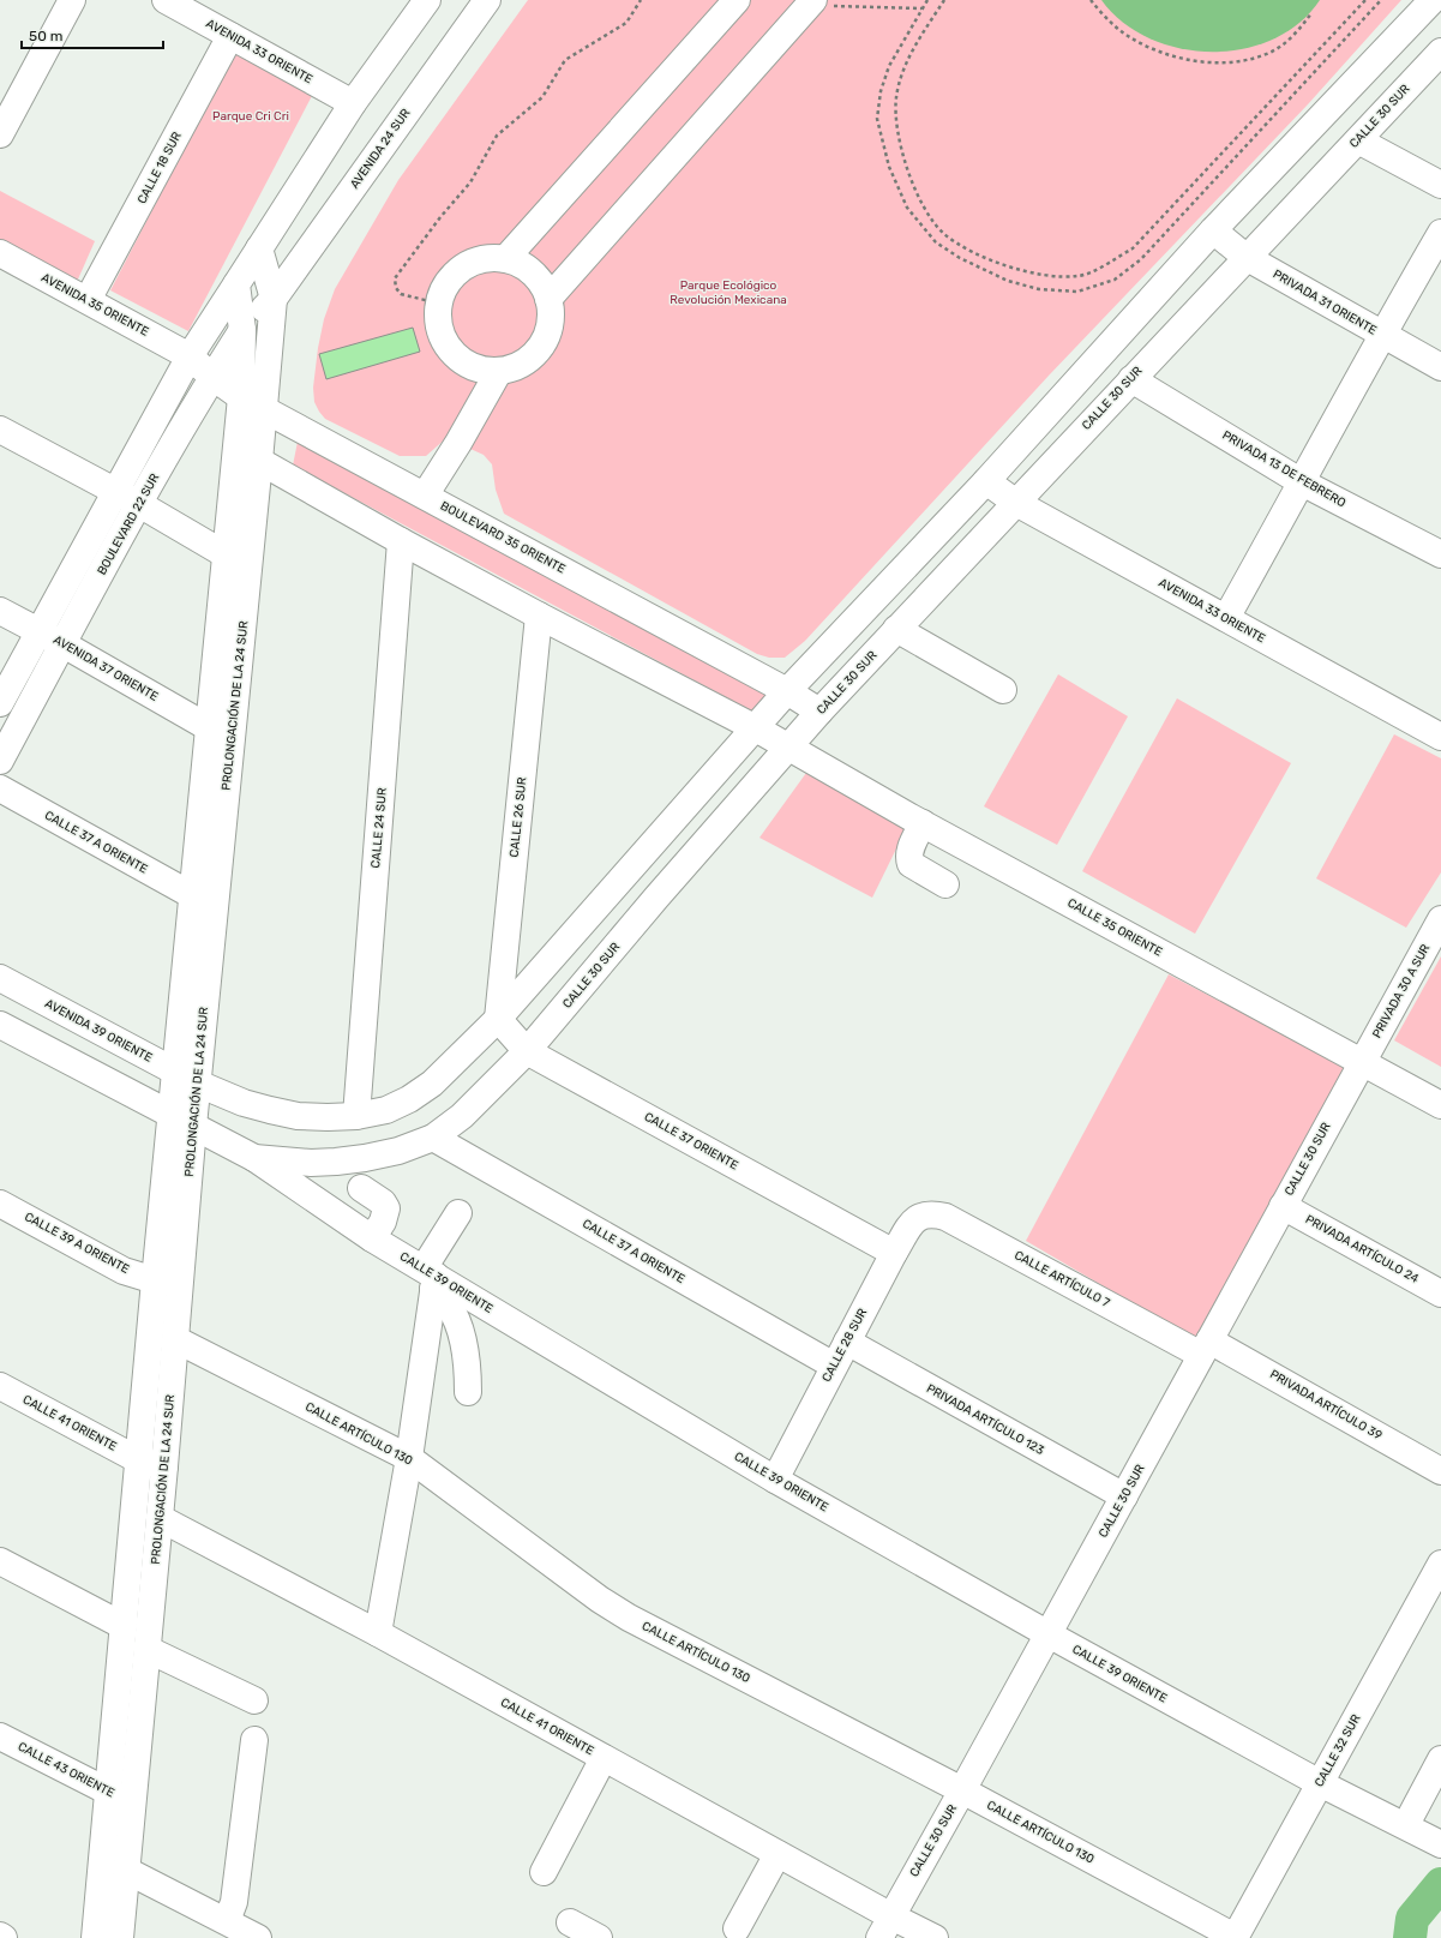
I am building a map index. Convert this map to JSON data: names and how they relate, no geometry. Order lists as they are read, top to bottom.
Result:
{
  "streets": {
    "street": [
      "AVENIDA 33 ORIENTE",
      "CALLE 30 SUR",
      "AVENIDA 24 SUR",
      "CALLE 18 SUR",
      "PRIVADA 31 ORIENTE",
      "AVENIDA 35 ORIENTE",
      "PRIVADA 13 DE FEBRERO",
      "BOULEVARD 22 SUR",
      "BOULEVARD 35 ORIENTE",
      "AVENIDA 37 ORIENTE",
      "PROLONGACIÓN DE LA 24 SUR",
      "CALLE 26 SUR",
      "CALLE 24 SUR",
      "CALLE 37 A ORIENTE",
      "CALLE 35 ORIENTE",
      "PRIVADA 30 A SUR",
      "AVENIDA 39 ORIENTE",
      "CALLE 37 ORIENTE",
      "CALLE 39 A ORIENTE",
      "PRIVADA ARTÍCULO 24",
      "CALLE ARTÍCULO 7",
      "CALLE 39 ORIENTE",
      "CALLE 28 SUR",
      "PRIVADA ARTÍCULO 39",
      "PRIVADA ARTÍCULO 123",
      "CALLE 41 ORIENTE",
      "CALLE ARTÍCULO 130",
      "CALLE 32 SUR",
      "CALLE 43 ORIENTE"
    ]
  },
  "crossings": [
    ["AVENIDA 33 ORIENTE", "CALLE 30 SUR"],
    ["AVENIDA 33 ORIENTE", "CALLE 18 SUR"],
    ["CALLE 30 SUR", "PRIVADA 31 ORIENTE"],
    ["CALLE 30 SUR", "PRIVADA 13 DE FEBRERO"],
    ["CALLE 30 SUR", "BOULEVARD 35 ORIENTE"],
    ["CALLE 30 SUR", "PROLONGACIÓN DE LA 24 SUR"],
    ["CALLE 30 SUR", "CALLE 37 A ORIENTE"],
    ["CALLE 30 SUR", "CALLE 35 ORIENTE"],
    ["CALLE 30 SUR", "PRIVADA 30 A SUR"],
    ["CALLE 30 SUR", "CALLE 37 ORIENTE"],
    ["CALLE 30 SUR", "PRIVADA ARTÍCULO 24"],
    ["CALLE 30 SUR", "CALLE ARTÍCULO 7"],
    ["CALLE 30 SUR", "CALLE 39 ORIENTE"],
    ["CALLE 30 SUR", "PRIVADA ARTÍCULO 39"],
    ["CALLE 30 SUR", "PRIVADA ARTÍCULO 123"],
    ["CALLE 30 SUR", "CALLE 41 ORIENTE"],
    ["CALLE 30 SUR", "CALLE ARTÍCULO 130"],
    ["AVENIDA 24 SUR", "BOULEVARD 22 SUR"],
    ["AVENIDA 24 SUR", "PROLONGACIÓN DE LA 24 SUR"],
    ["CALLE 18 SUR", "AVENIDA 35 ORIENTE"],
    ["AVENIDA 35 ORIENTE", "BOULEVARD 35 ORIENTE"],
    ["BOULEVARD 22 SUR", "BOULEVARD 35 ORIENTE"],
    ["BOULEVARD 22 SUR", "AVENIDA 37 ORIENTE"],
    ["BOULEVARD 22 SUR", "PROLONGACIÓN DE LA 24 SUR"],
    ["BOULEVARD 35 ORIENTE", "PROLONGACIÓN DE LA 24 SUR"],
    ["AVENIDA 37 ORIENTE", "PROLONGACIÓN DE LA 24 SUR"],
    ["PROLONGACIÓN DE LA 24 SUR", "CALLE 37 A ORIENTE"],
    ["PROLONGACIÓN DE LA 24 SUR", "AVENIDA 39 ORIENTE"],
    ["PROLONGACIÓN DE LA 24 SUR", "CALLE 39 A ORIENTE"],
    ["PROLONGACIÓN DE LA 24 SUR", "CALLE 41 ORIENTE"],
    ["PROLONGACIÓN DE LA 24 SUR", "CALLE ARTÍCULO 130"],
    ["PROLONGACIÓN DE LA 24 SUR", "CALLE 43 ORIENTE"],
    ["CALLE 26 SUR", "CALLE 37 ORIENTE"],
    ["CALLE 37 A ORIENTE", "CALLE 28 SUR"],
    ["CALLE 35 ORIENTE", "PRIVADA 30 A SUR"],
    ["CALLE 37 ORIENTE", "CALLE 28 SUR"],
    ["CALLE ARTÍCULO 7", "CALLE 28 SUR"],
    ["CALLE ARTÍCULO 7", "PRIVADA ARTÍCULO 39"],
    ["CALLE 39 ORIENTE", "CALLE 28 SUR"],
    ["CALLE 39 ORIENTE", "CALLE 32 SUR"],
    ["CALLE 28 SUR", "PRIVADA ARTÍCULO 123"],
    ["CALLE ARTÍCULO 130", "CALLE 32 SUR"]
  ],
  "parks": ["Parque Cri Cri", "Parque Ecológico Revolución Mexicana"],
  "scale_bar": "50 m"
}
